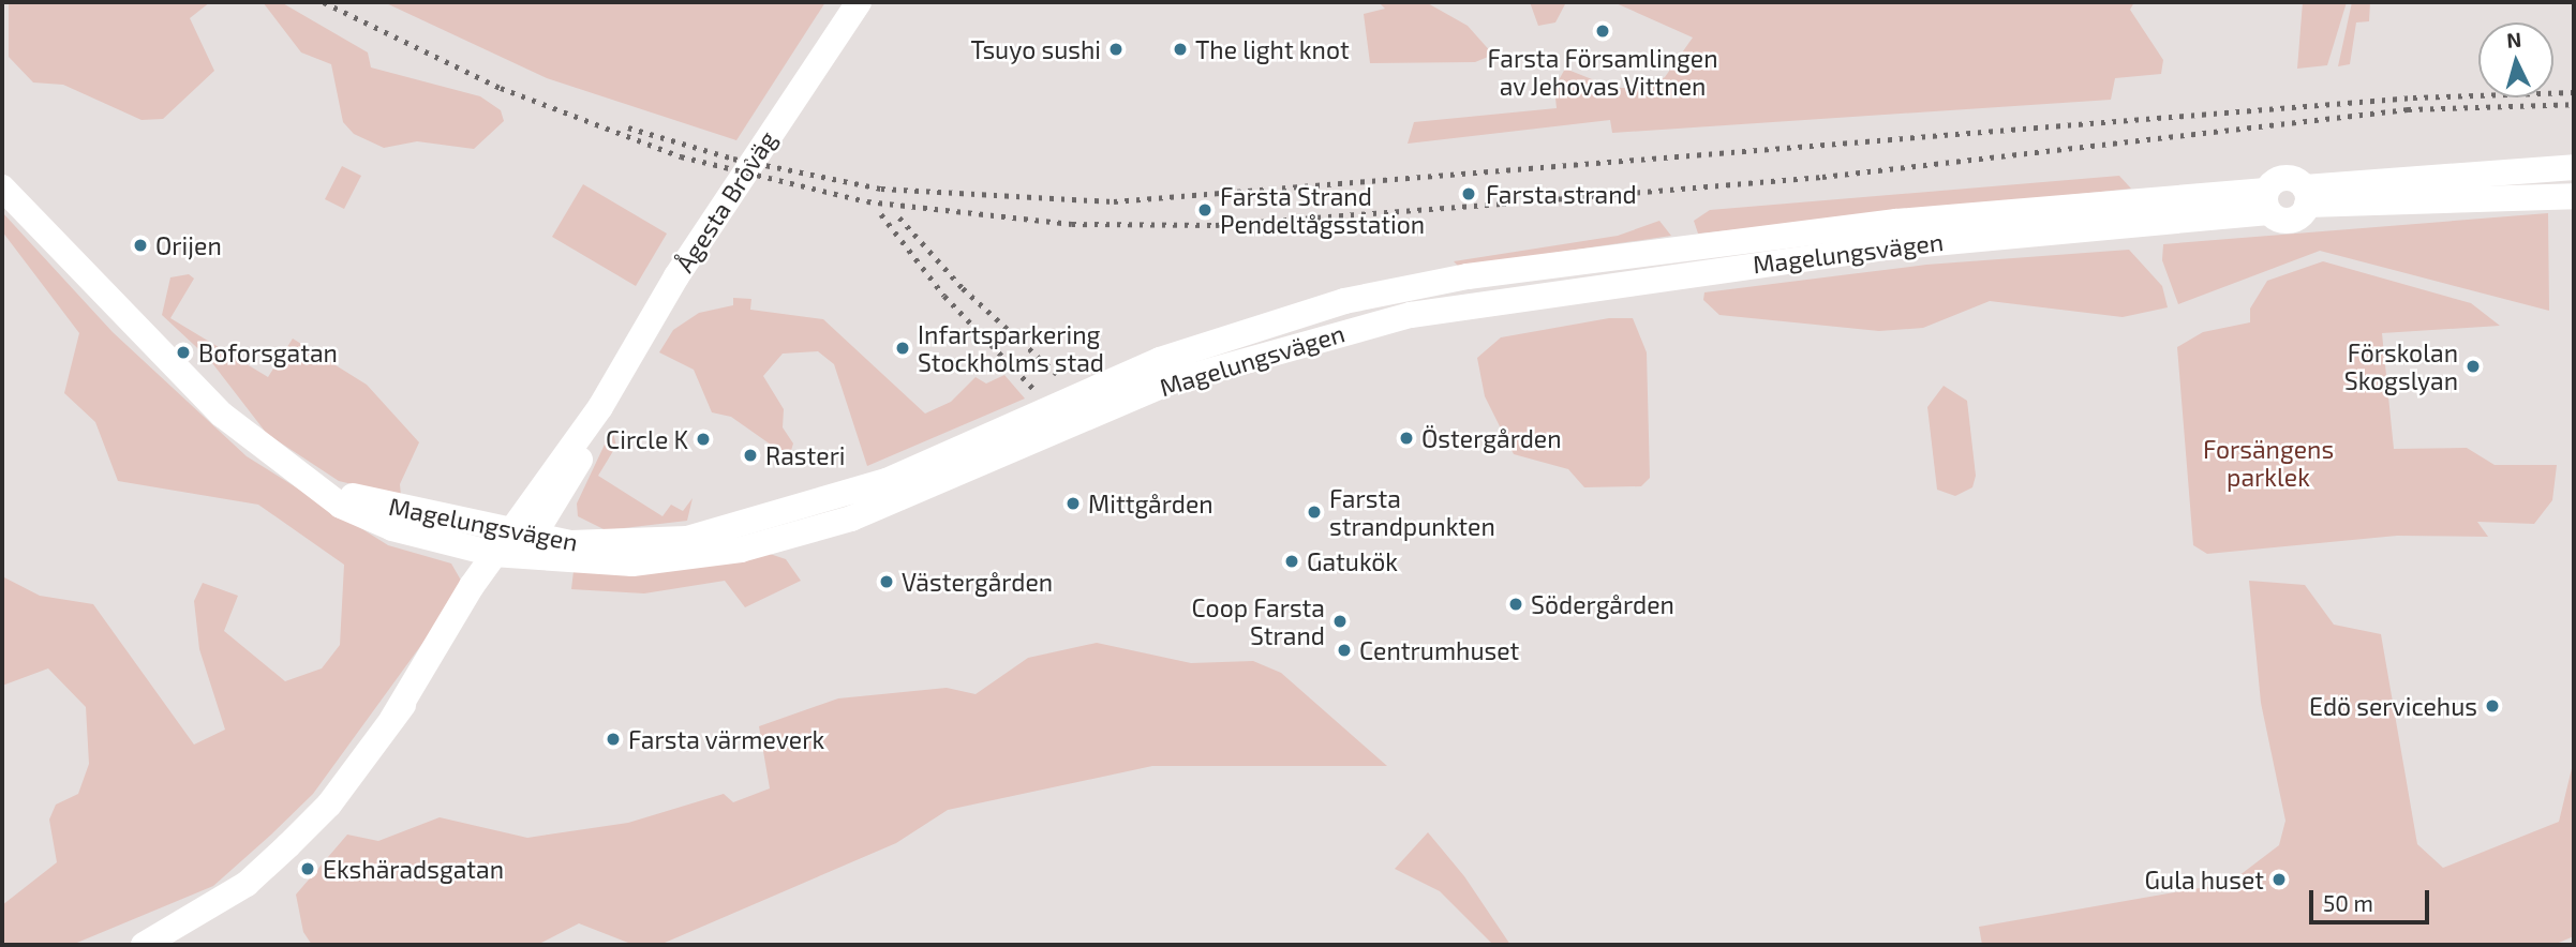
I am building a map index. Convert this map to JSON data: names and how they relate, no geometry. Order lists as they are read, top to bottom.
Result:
{
  "streets": {
    "main road": ["Ågesta Broväg", "Magelungsvägen"]
  },
  "crossings": [
    ["Ågesta Broväg", "Magelungsvägen"]
  ],
  "parks": ["Forsängens parklek"],
  "places": [
    "Farsta Församlingen av Jehovas Vittnen",
    "Tsuyo sushi",
    "The light knot",
    "Farsta strand",
    "Farsta Strand Pendeltågsstation",
    "Orijen",
    "Infartsparkering Stockholms stad",
    "Boforsgatan",
    "Förskolan Skogslyan",
    "Östergården",
    "Circle K",
    "Rasteri",
    "Mittgården",
    "Farsta strandpunkten",
    "Gatukök",
    "Västergården",
    "Södergården",
    "Coop Farsta Strand",
    "Centrumhuset",
    "Edö servicehus",
    "Farsta värmeverk",
    "Ekshäradsgatan",
    "Gula huset"
  ],
  "scale_bar": "50 m",
  "north": "top"
}
